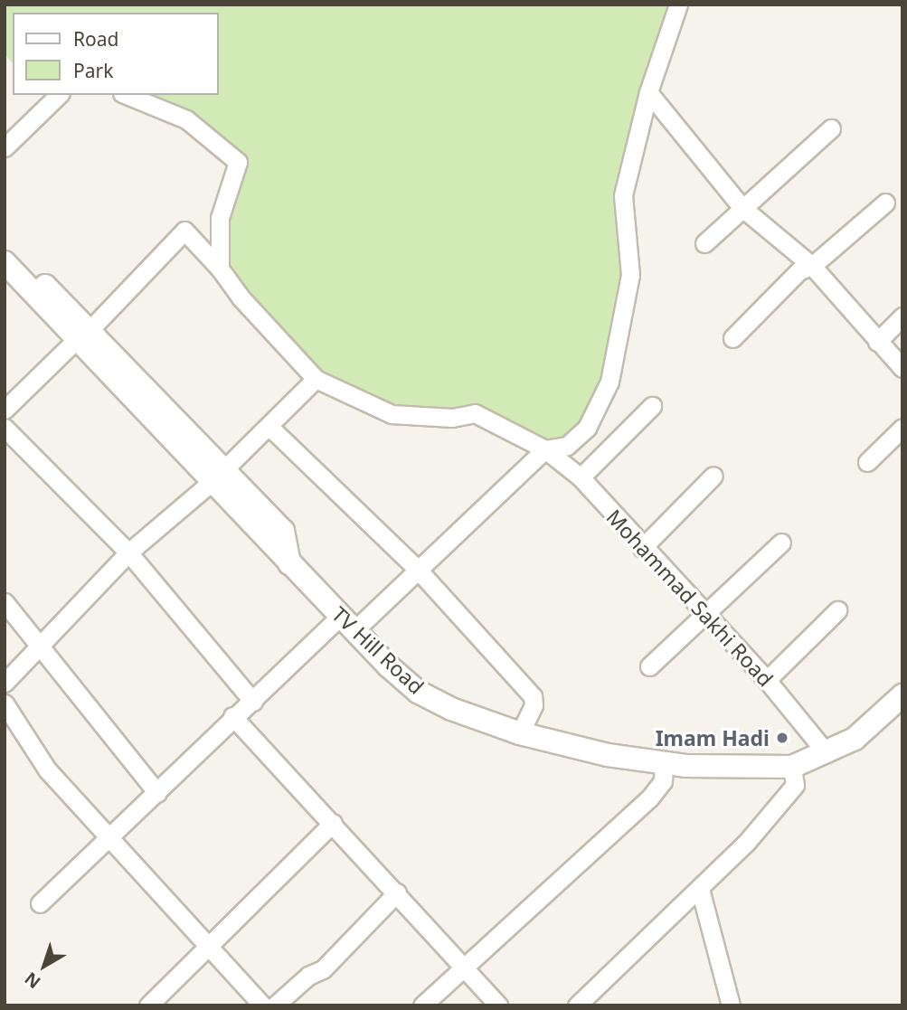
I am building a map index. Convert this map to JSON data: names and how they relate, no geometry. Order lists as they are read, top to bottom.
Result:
{
  "streets": {
    "street": ["Mohammad Sakhi Road", "TV Hill Road"]
  },
  "crossings": [
    ["Mohammad Sakhi Road", "TV Hill Road"]
  ],
  "places": ["Imam Hadi"],
  "legend": ["Road", "Park"],
  "north": "bottom left"
}
